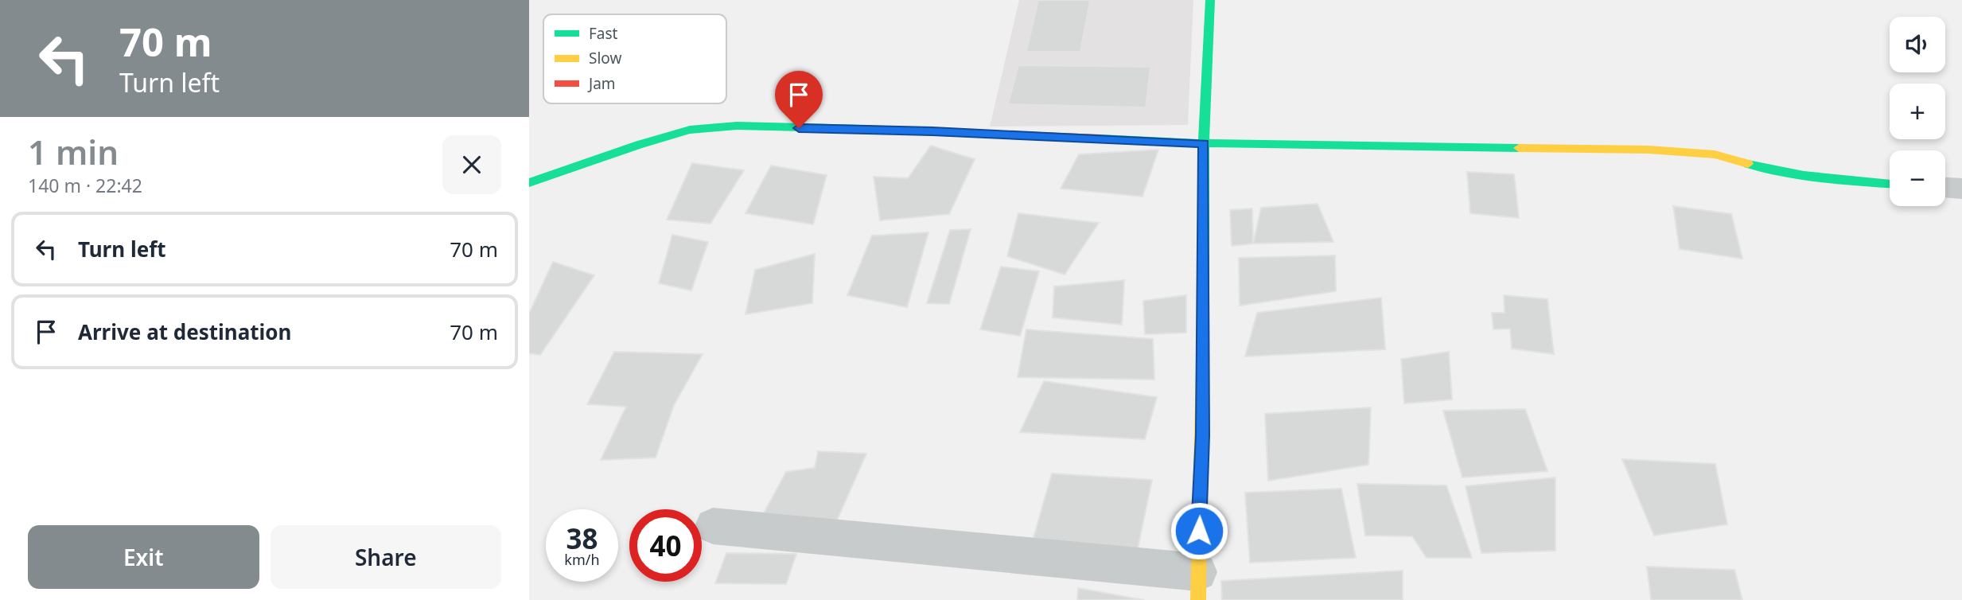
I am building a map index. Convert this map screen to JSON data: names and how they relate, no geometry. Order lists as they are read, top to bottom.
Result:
{
  "legend": ["Fast", "Slow", "Jam"],
  "page": {
    "turn": ["70 m", "Turn left"],
    "map_buttons": ["+", "−"],
    "heading": ["1 min", "140 m · 22:42"],
    "list": [
      {
        "name": "Turn left",
        "value": "70 m"
      },
      {
        "name": "Arrive at destination",
        "value": "70 m"
      }
    ],
    "speed": "38 km/h",
    "limit": "40",
    "buttons": ["Exit", "Share"]
  }
}
